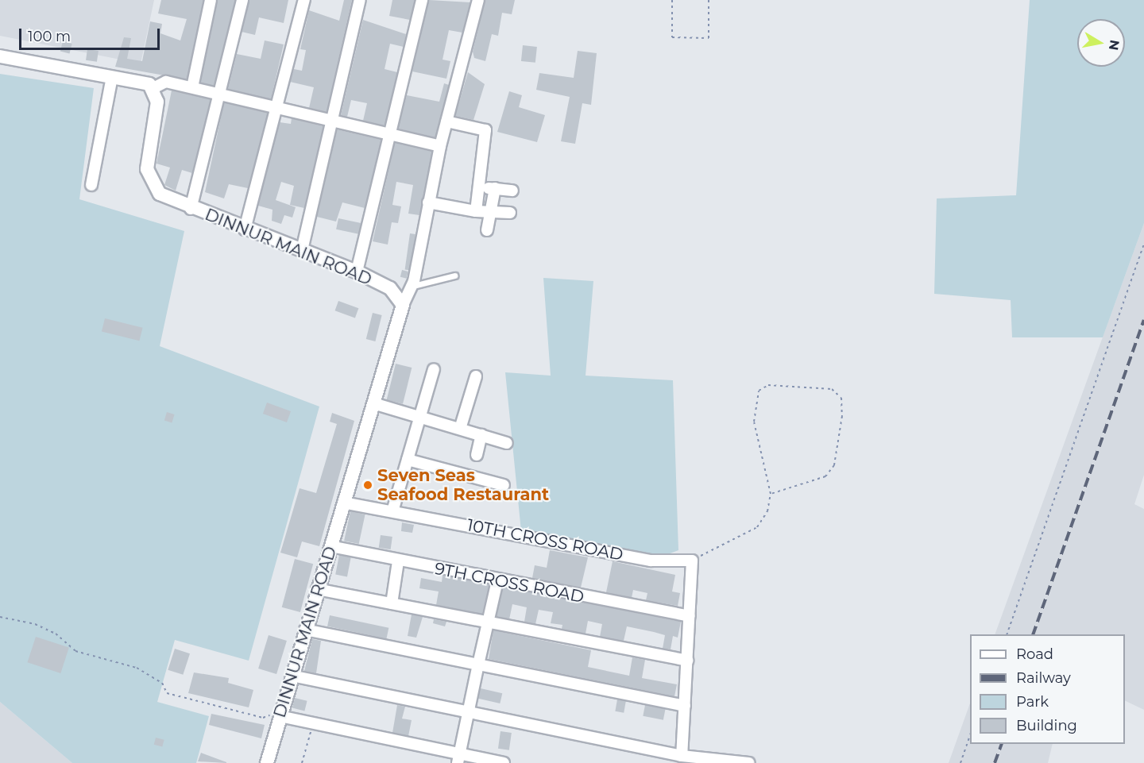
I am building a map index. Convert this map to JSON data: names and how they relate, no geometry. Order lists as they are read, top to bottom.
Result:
{
  "streets": {
    "street": ["DINNUR MAIN ROAD", "10TH CROSS ROAD", "9TH CROSS ROAD"]
  },
  "crossings": [
    ["DINNUR MAIN ROAD", "10TH CROSS ROAD"],
    ["DINNUR MAIN ROAD", "9TH CROSS ROAD"]
  ],
  "places": ["Seven Seas Seafood Restaurant"],
  "legend": [
    "Road",
    "Railway",
    "Park",
    "Building"
  ],
  "scale_bar": "100 m",
  "north": "right"
}
